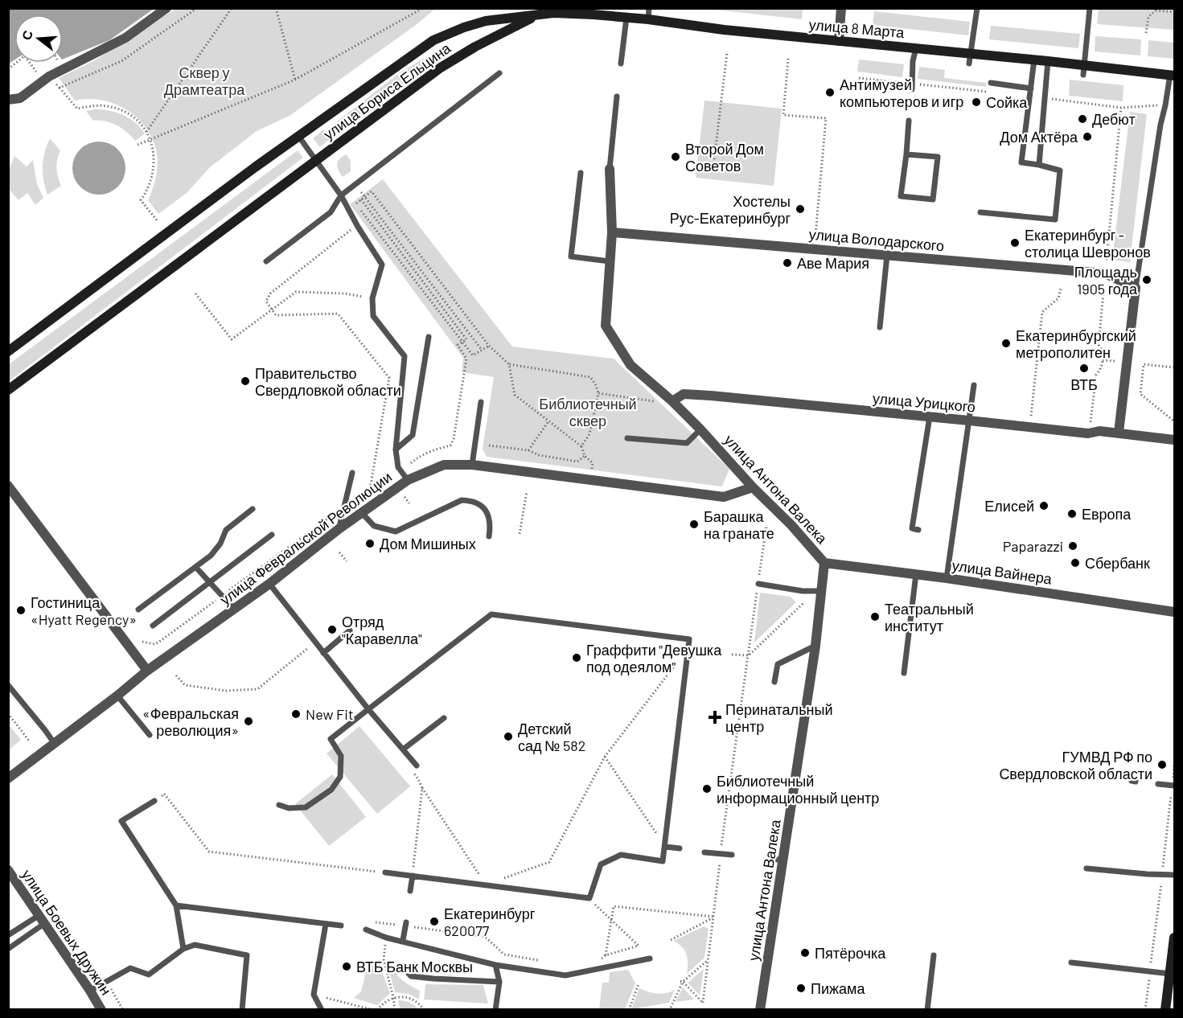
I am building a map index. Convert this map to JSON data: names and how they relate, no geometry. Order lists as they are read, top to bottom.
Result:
{
  "streets": {
    "street": [
      "улица 8 Марта",
      "улица Бориса Ельцина",
      "улица Володарского",
      "улица Урицкого",
      "улица Антона Валека",
      "улица Февральской Революции",
      "улица Вайнера",
      "улица Боевых Дружин"
    ]
  },
  "crossings": [
    ["улица 8 Марта", "улица Бориса Ельцина"],
    ["улица Володарского", "улица Антона Валека"],
    ["улица Урицкого", "улица Антона Валека"],
    ["улица Антона Валека", "улица Февральской Революции"],
    ["улица Антона Валека", "улица Вайнера"]
  ],
  "parks": ["Сквер у Драмтеатра", "Библиотечный сквер"],
  "places": {
    "other": [
      "Антимузей компьютеров и игр",
      "Сойка",
      "Дебют",
      "Дом Актёра",
      "Второй Дом Советов",
      "Хостелы Рус-Екатеринбург",
      "Екатеринбург - столица Шевронов",
      "Аве Мария",
      "Площадь 1905 года",
      "Екатеринбургский метрополитен",
      "ВТБ",
      "Правительство Свердловкой области",
      "Елисей",
      "Европа",
      "Барашка на гранате",
      "Дом Мишиных",
      "Paparazzi",
      "Сбербанк",
      "Гостиница «Hyatt Regency»",
      "Театральный институт",
      "Отряд \"Каравелла\"",
      "Граффити \"Девушка под одеялом\"",
      "New Fit",
      "«Февральская революция»",
      "Детский сад № 582",
      "ГУМВД РФ по Свердловской области",
      "Библиотечный информационный центр",
      "Екатеринбург 620077",
      "Пятёрочка",
      "ВТБ Банк Москвы",
      "Пижама"
    ],
    "health": ["Перинатальный центр"]
  },
  "north": "left"
}
